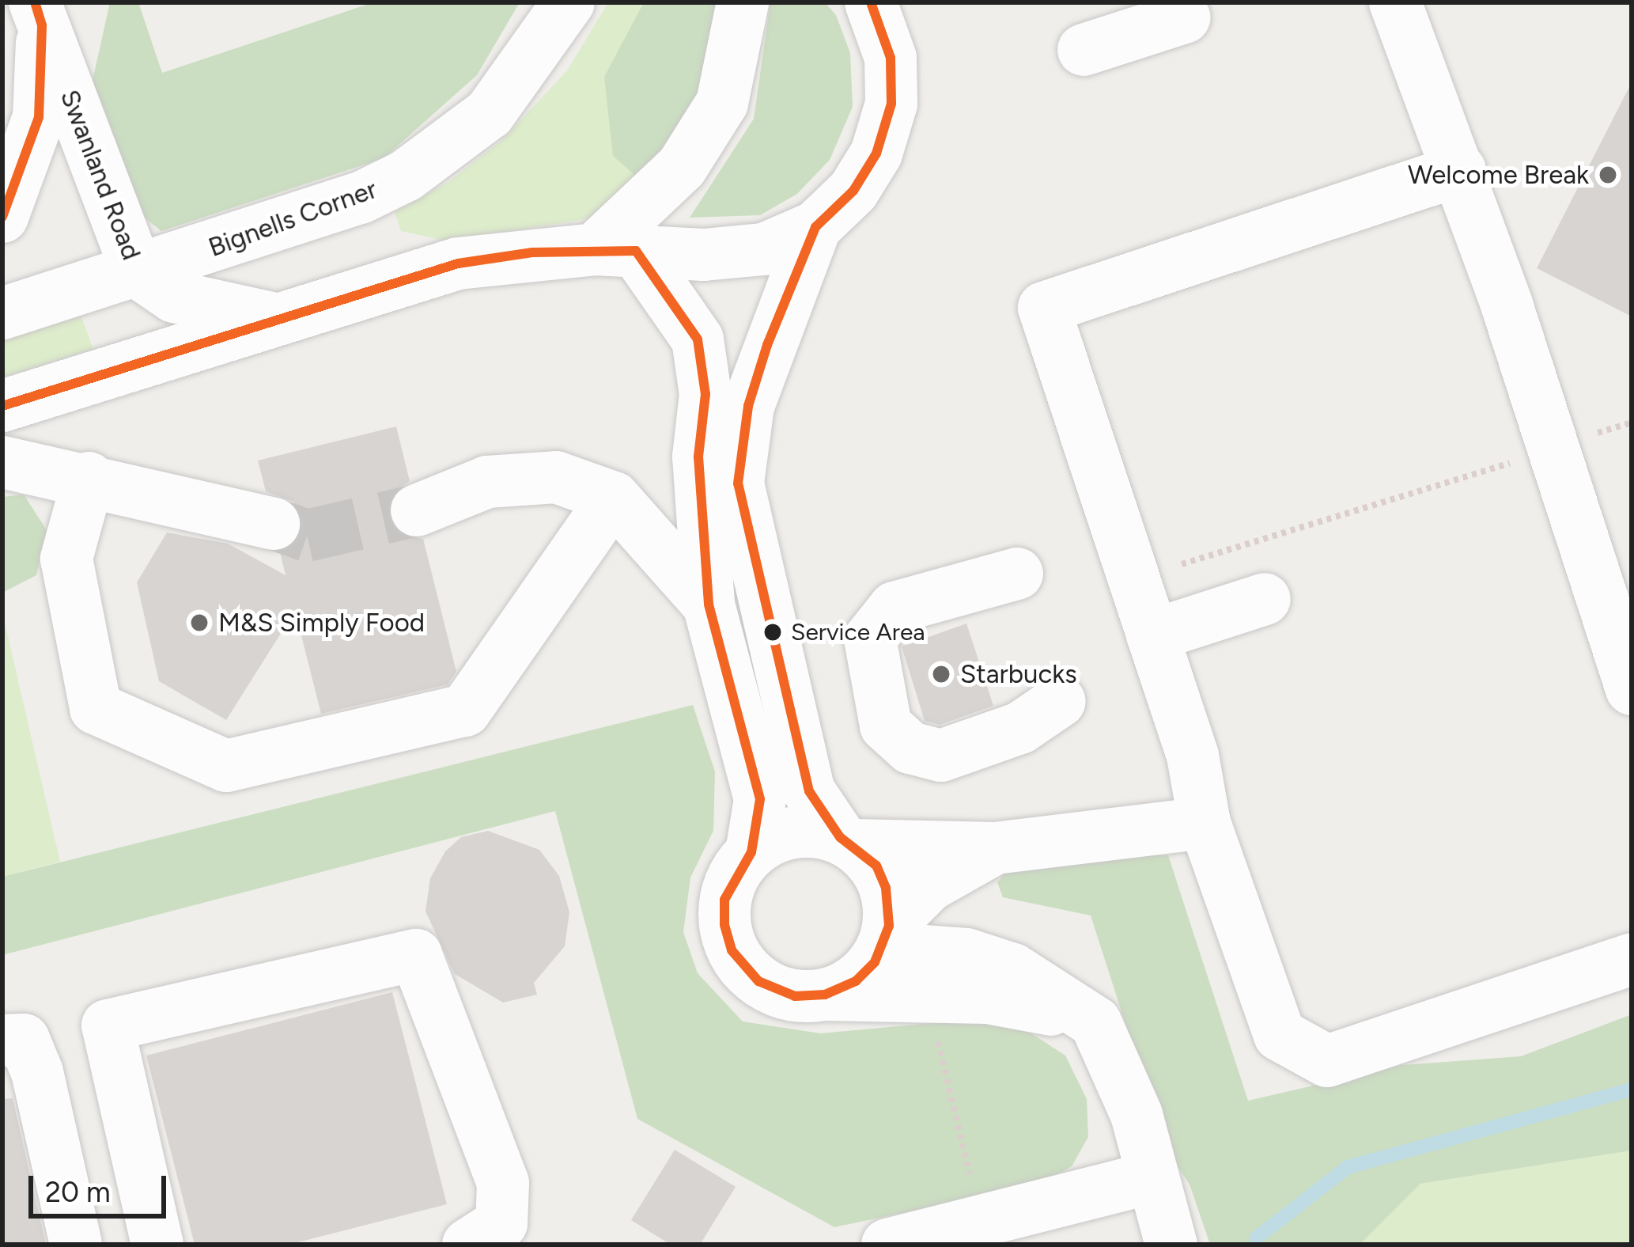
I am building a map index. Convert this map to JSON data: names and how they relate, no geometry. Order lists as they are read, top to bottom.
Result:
{
  "streets": {
    "street": ["Swanland Road", "Bignells Corner"]
  },
  "crossings": [
    ["Swanland Road", "Bignells Corner"]
  ],
  "places": [
    "Welcome Break",
    "M&S Simply Food",
    "Service Area",
    "Starbucks"
  ],
  "scale_bar": "20 m"
}
